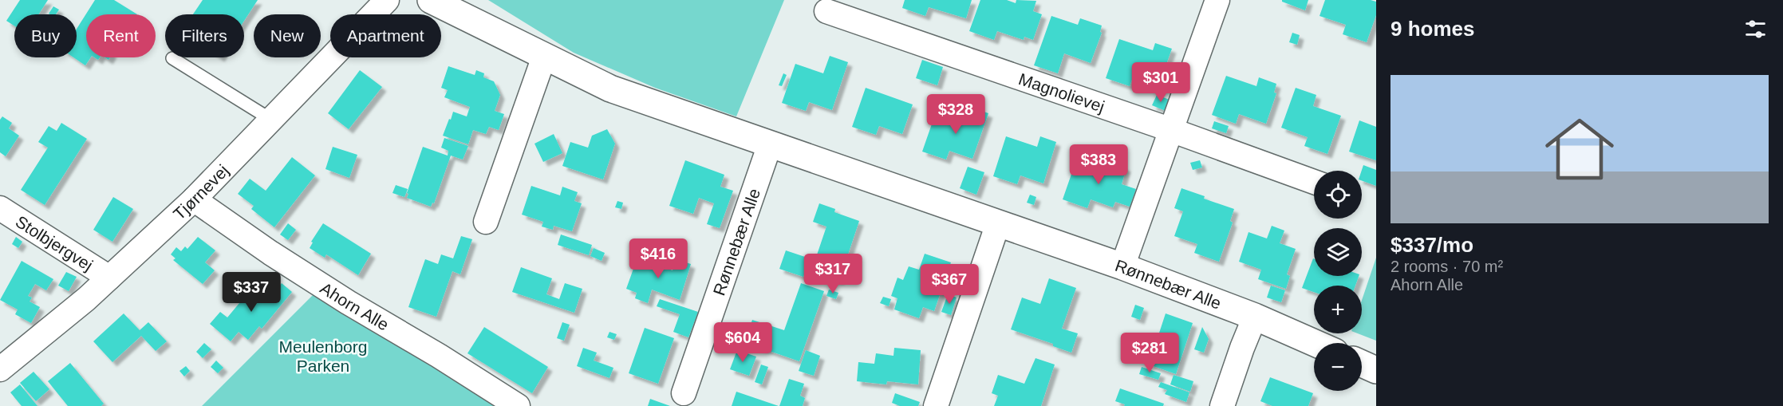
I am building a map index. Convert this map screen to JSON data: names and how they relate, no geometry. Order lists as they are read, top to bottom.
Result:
{
  "streets": {
    "main road": ["Rønnebær Alle"],
    "street": [
      "Magnolievej",
      "Tjørnevej",
      "Stolbjergvej",
      "Ahorn Alle"
    ]
  },
  "crossings": [
    ["Tjørnevej", "Stolbjergvej"],
    ["Tjørnevej", "Ahorn Alle"]
  ],
  "parks": ["Meulenborg Parken"],
  "page": {
    "heading": "9 homes",
    "chip": [
      "Buy",
      "Rent",
      "Filters",
      "New",
      "Apartment"
    ],
    "list": [
      {
        "name": "$337/mo",
        "note": "2 rooms · 70 m² · Ahorn Alle"
      }
    ],
    "price": [
      "$301",
      "$328",
      "$383",
      "$416",
      "$317",
      "$367",
      "$337",
      "$604",
      "$281"
    ],
    "map_buttons": ["+", "−"]
  }
}
